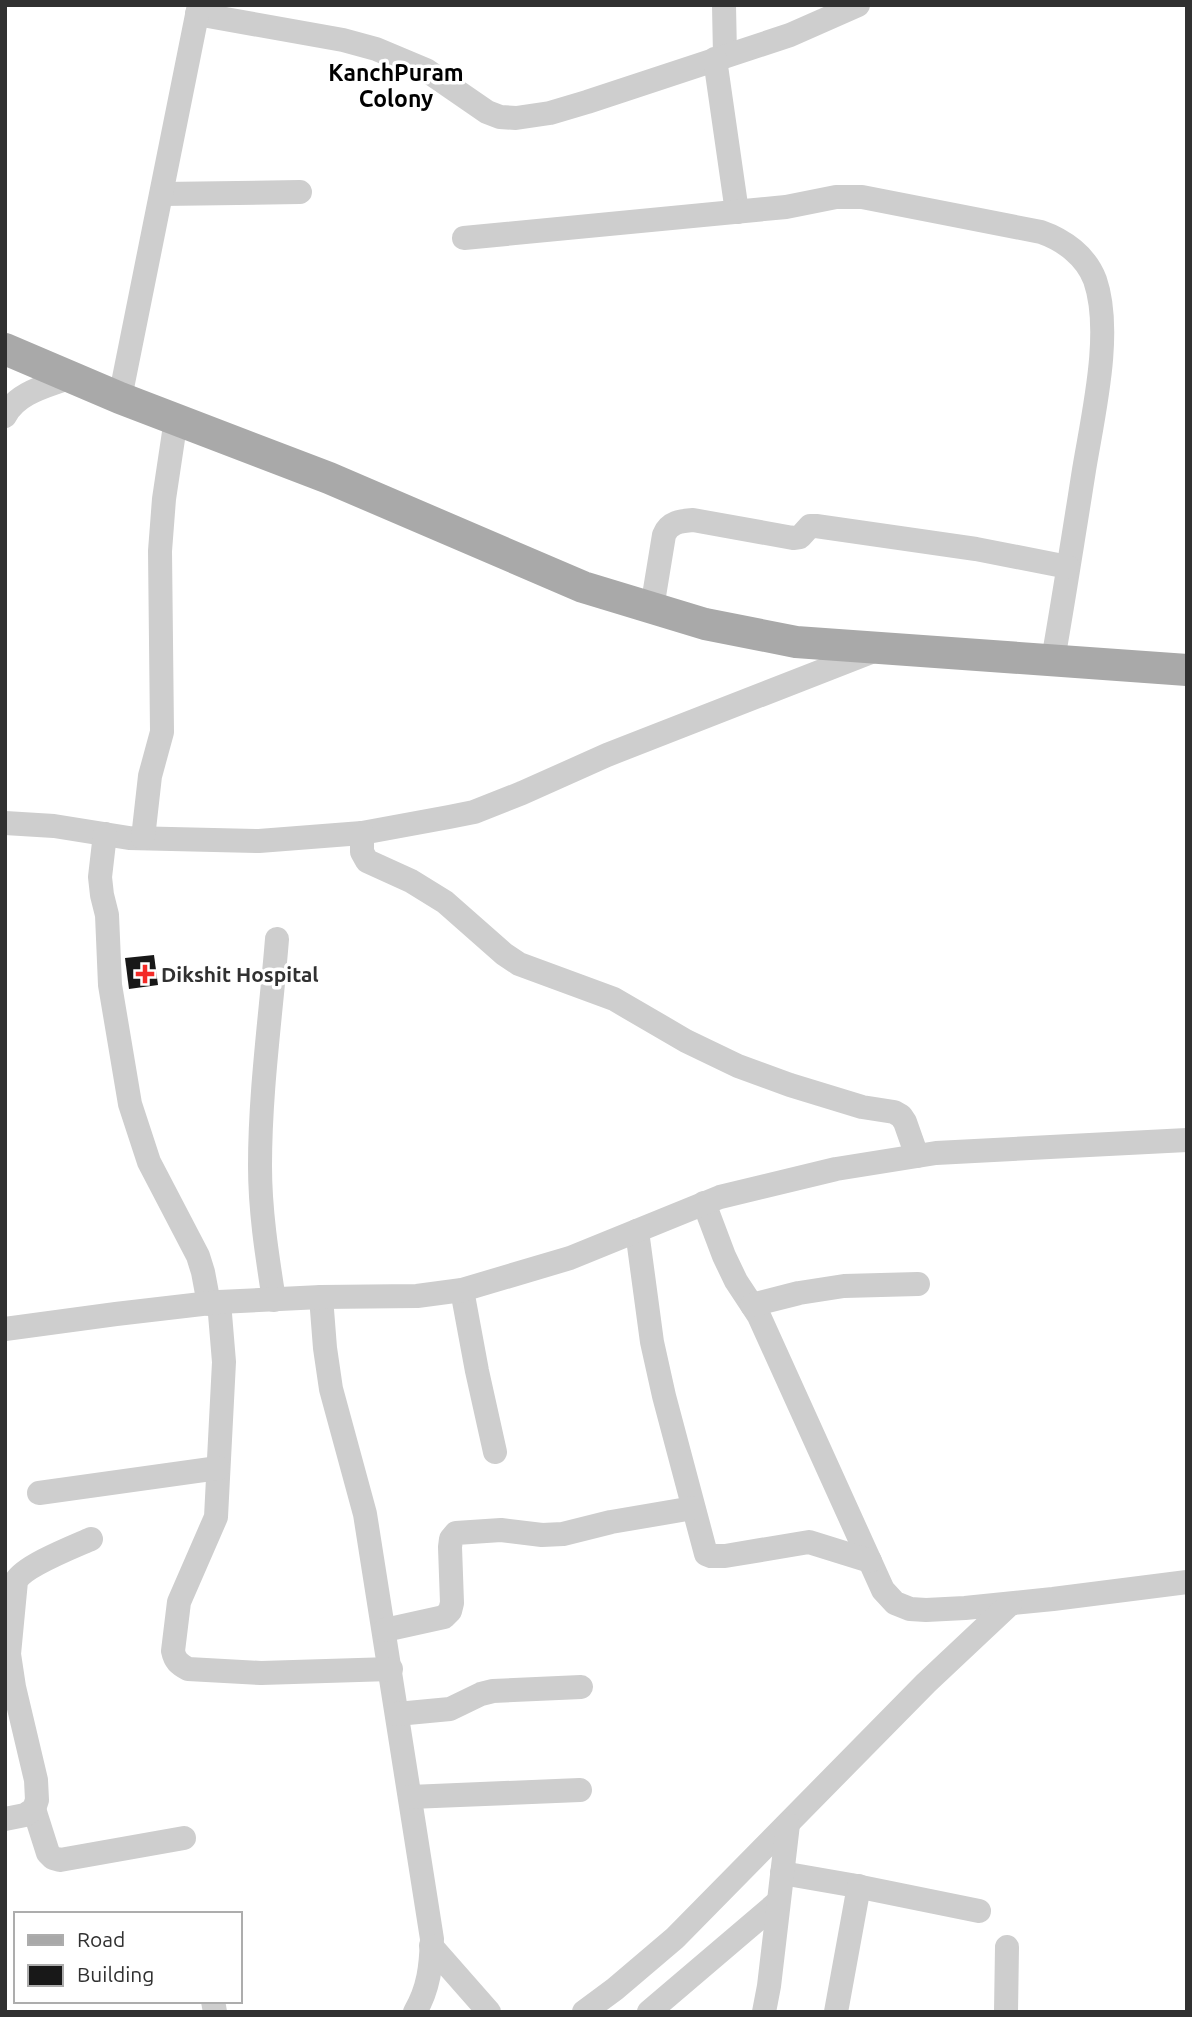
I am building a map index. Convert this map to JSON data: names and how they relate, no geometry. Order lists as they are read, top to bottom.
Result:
{
  "districts": ["KanchPuram Colony"],
  "places": {
    "health": ["Dikshit Hospital"]
  },
  "legend": ["Road", "Building"]
}
